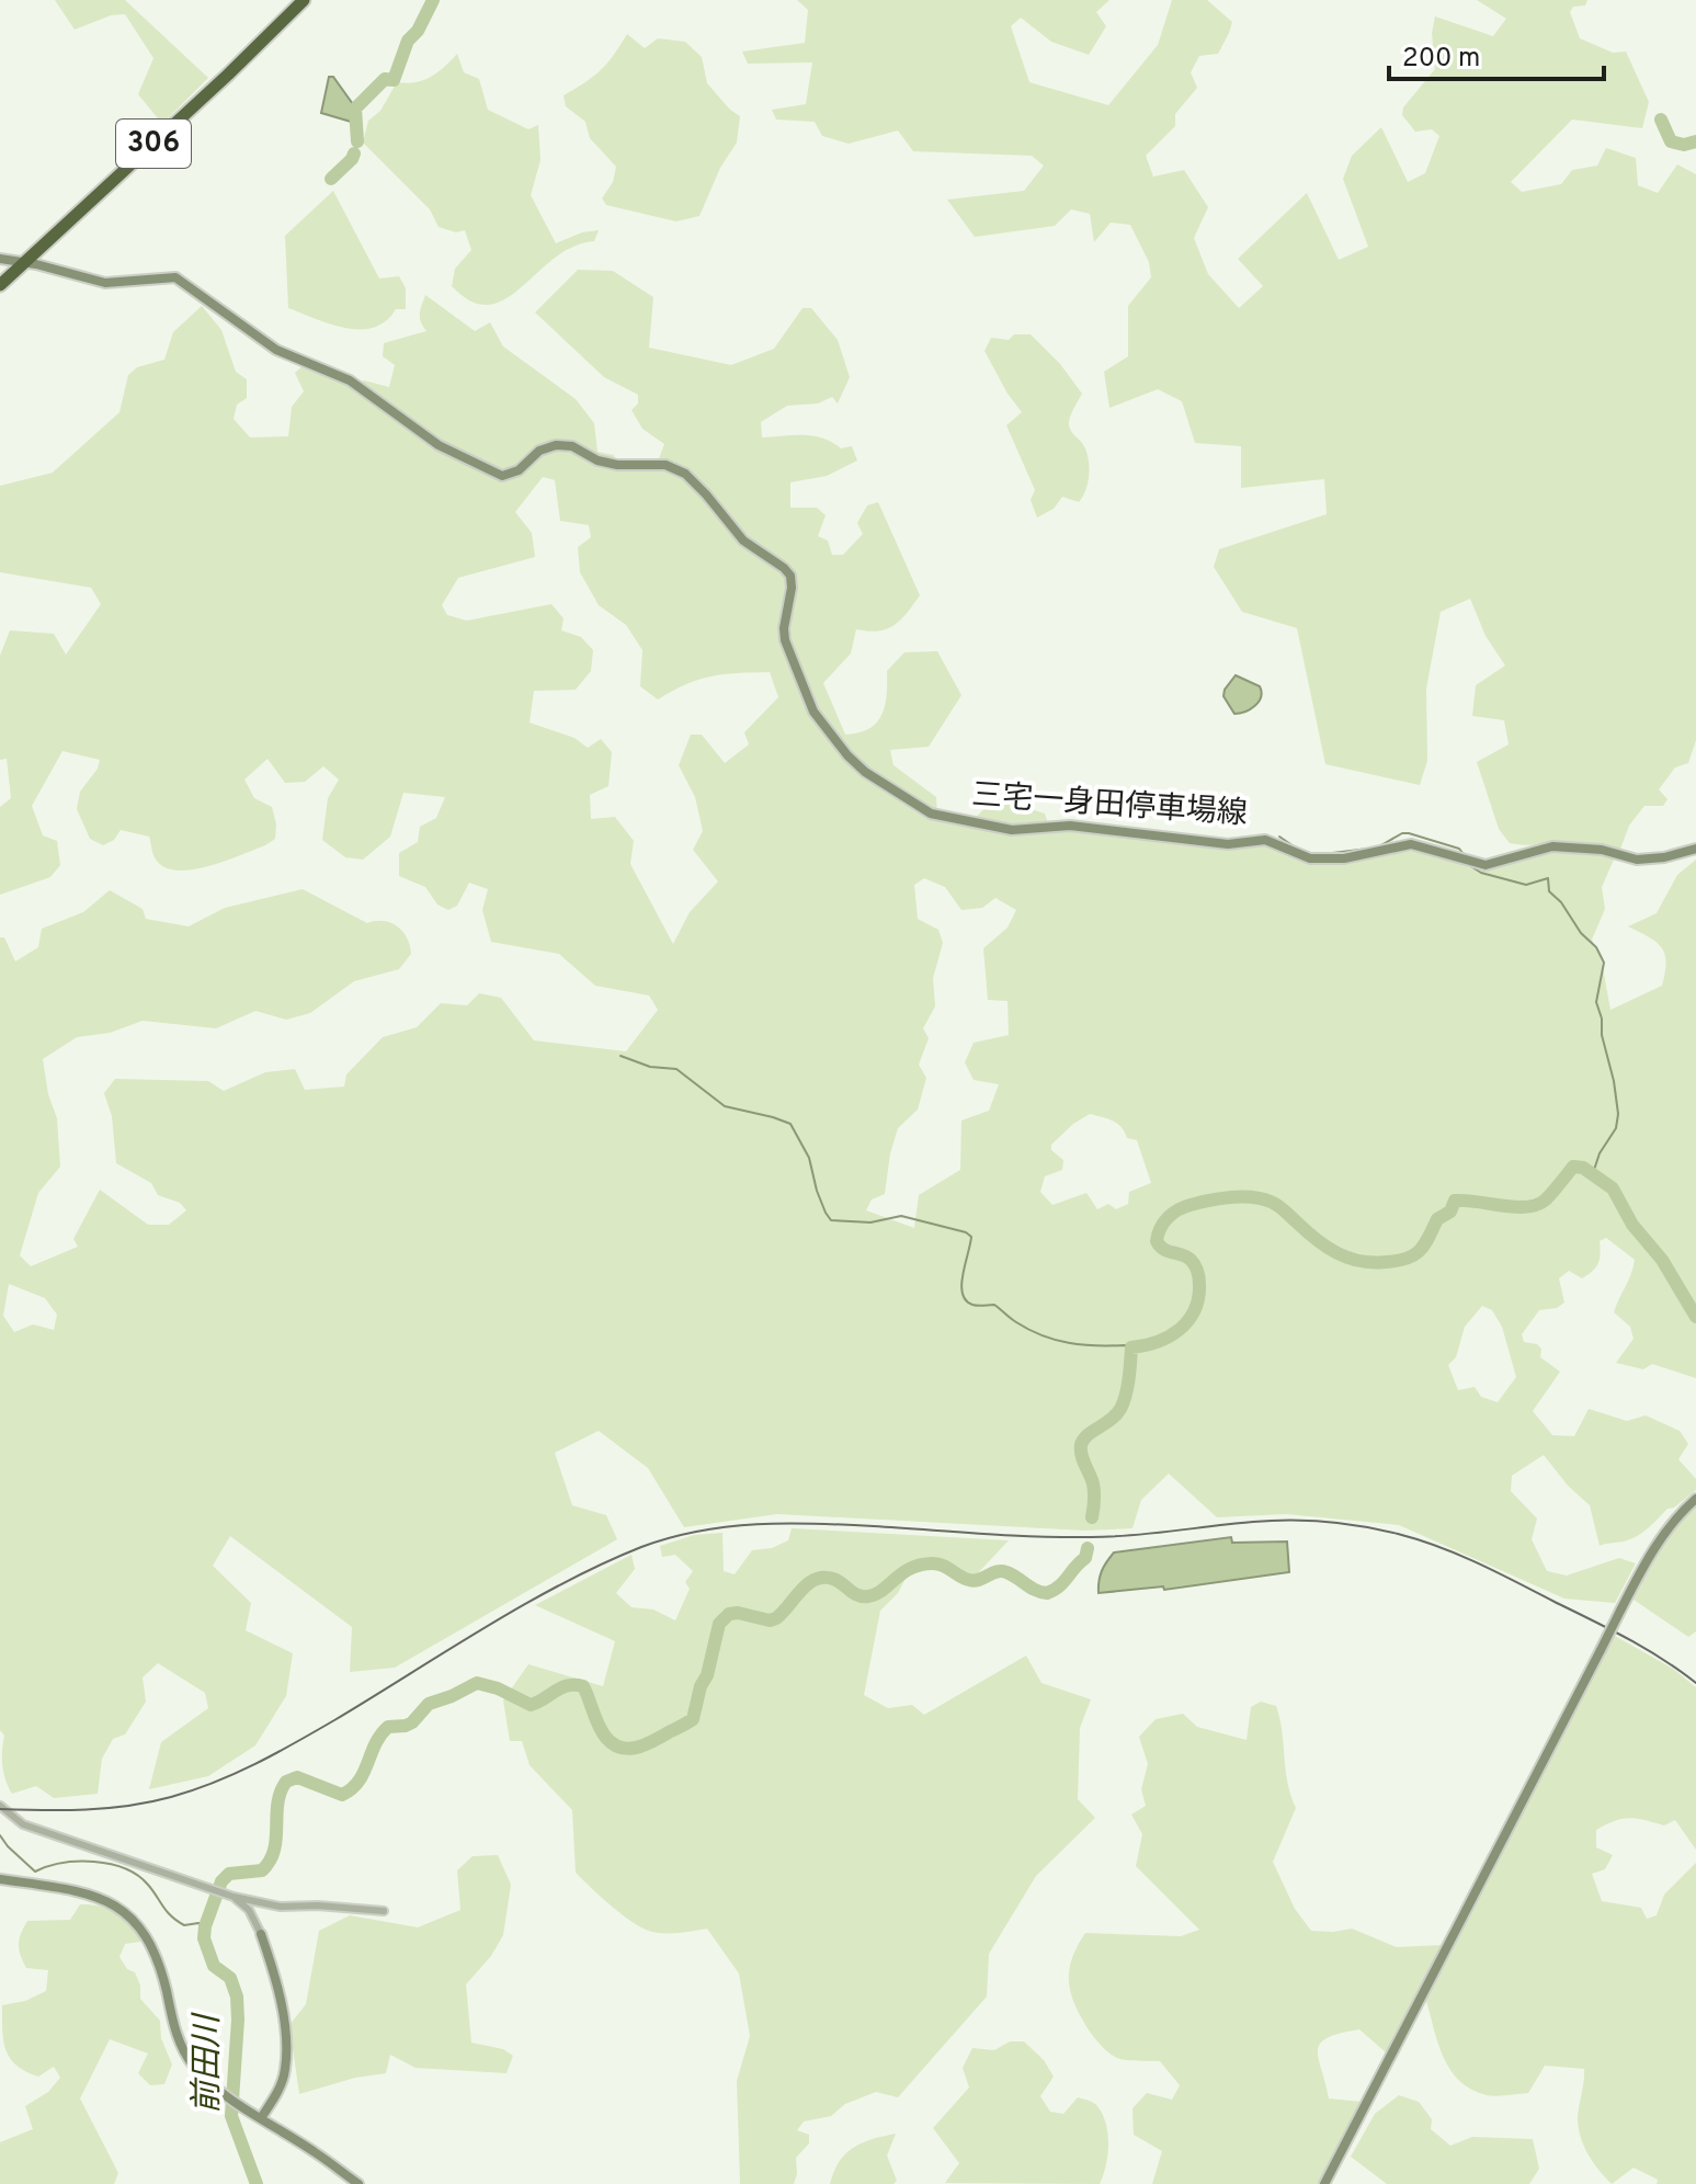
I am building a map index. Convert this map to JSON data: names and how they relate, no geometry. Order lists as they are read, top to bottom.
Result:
{
  "streets": {
    "highway": ["306"],
    "main road": ["三宅一身田停車場線"]
  },
  "crossings": [
    ["306", "三宅一身田停車場線"]
  ],
  "water": ["前田川"],
  "scale_bar": "200 m"
}
